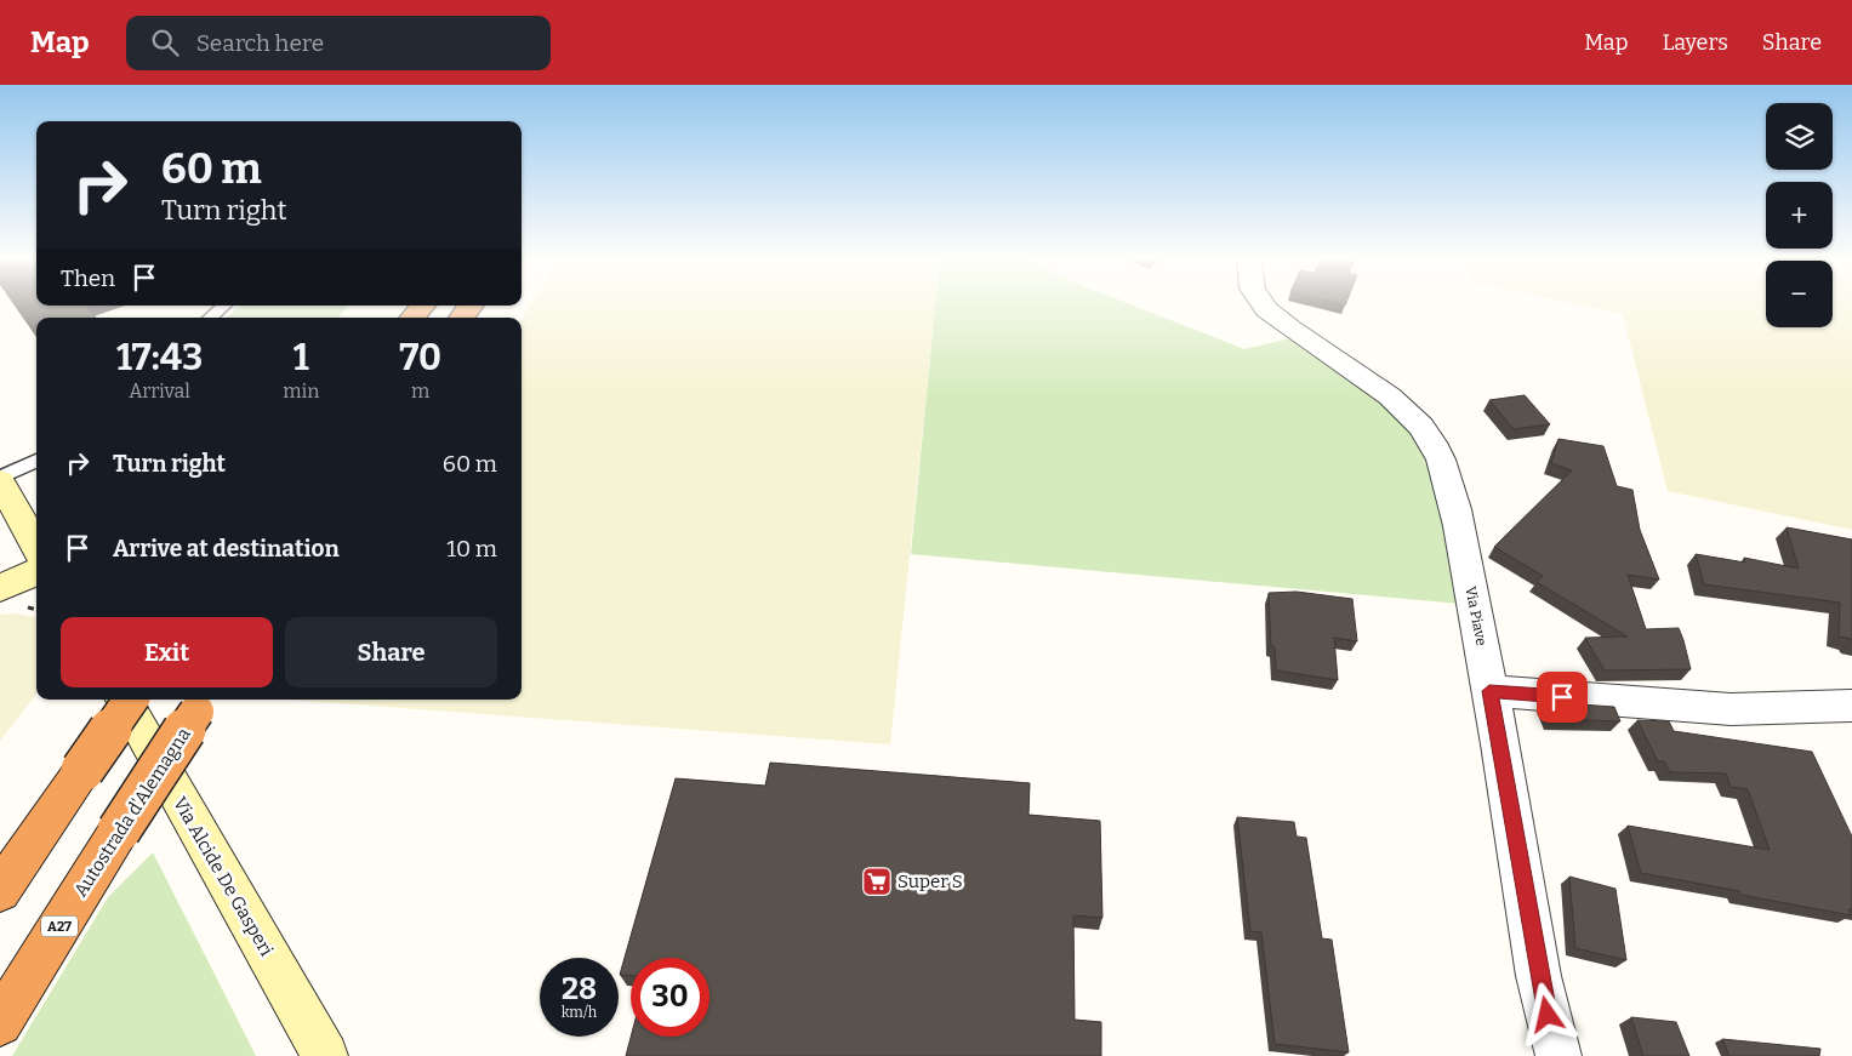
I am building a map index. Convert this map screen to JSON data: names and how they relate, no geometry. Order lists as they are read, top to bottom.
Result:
{
  "streets": {
    "highway": ["Autostrada d'Alemagna", "A27"],
    "street": ["Via Piave", "Via Alcide De Gasperi"]
  },
  "places": {
    "supermarket": ["Super S"]
  },
  "page": {
    "header": "Map",
    "search": "Search here",
    "nav": ["Map", "Layers", "Share"],
    "map_buttons": ["+", "−"],
    "turn": ["60 m", "Turn right"],
    "then": "Then",
    "eta": [
      "17:43",
      "Arrival",
      "1",
      "min",
      "70",
      "m"
    ],
    "list": [
      {
        "name": "Turn right",
        "value": "60 m"
      },
      {
        "name": "Arrive at destination",
        "value": "10 m"
      }
    ],
    "buttons": ["Exit", "Share"],
    "speed": "28 km/h",
    "limit": "30"
  }
}
